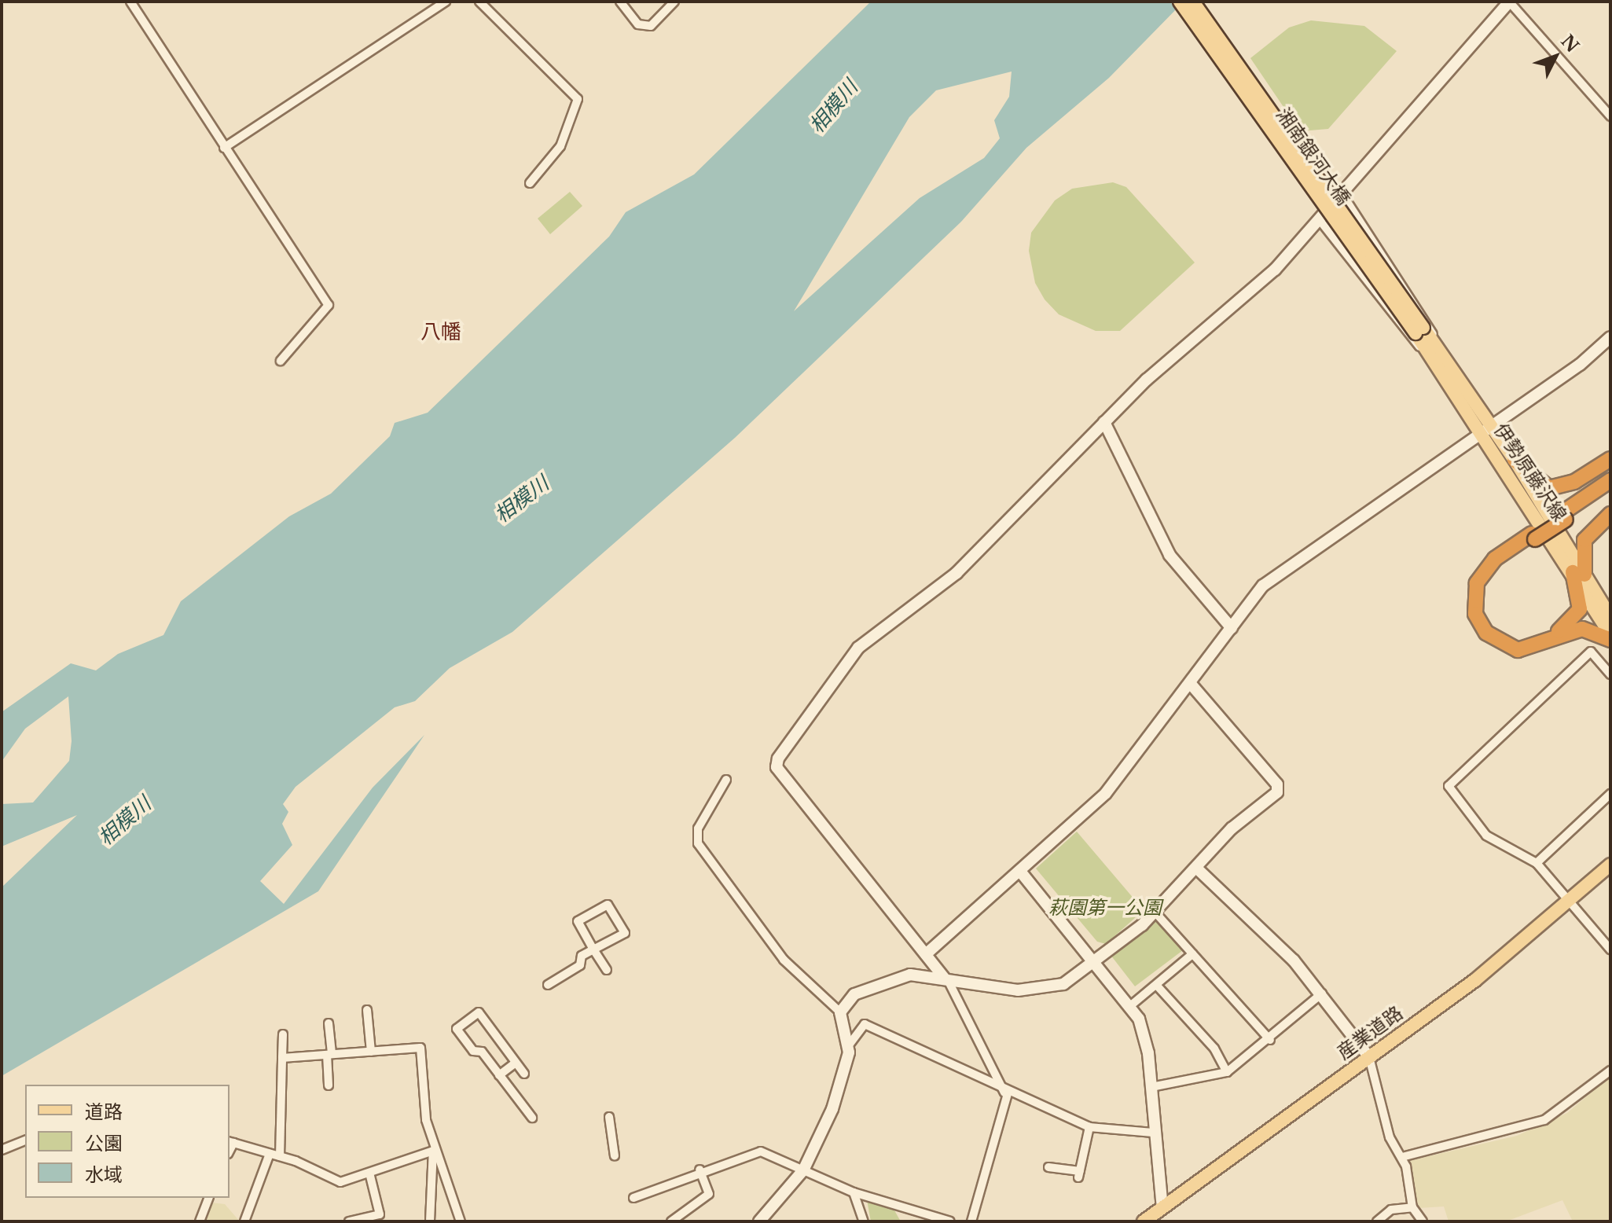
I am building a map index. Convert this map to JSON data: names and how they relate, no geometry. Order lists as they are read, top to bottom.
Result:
{
  "streets": {
    "main road": ["湘南銀河大橋", "伊勢原藤沢線", "産業道路"]
  },
  "crossings": [
    ["湘南銀河大橋", "伊勢原藤沢線"]
  ],
  "districts": ["八幡"],
  "water": ["相模川"],
  "parks": ["萩園第一公園"],
  "legend": ["道路", "公園", "水域"],
  "north": "top right"
}
